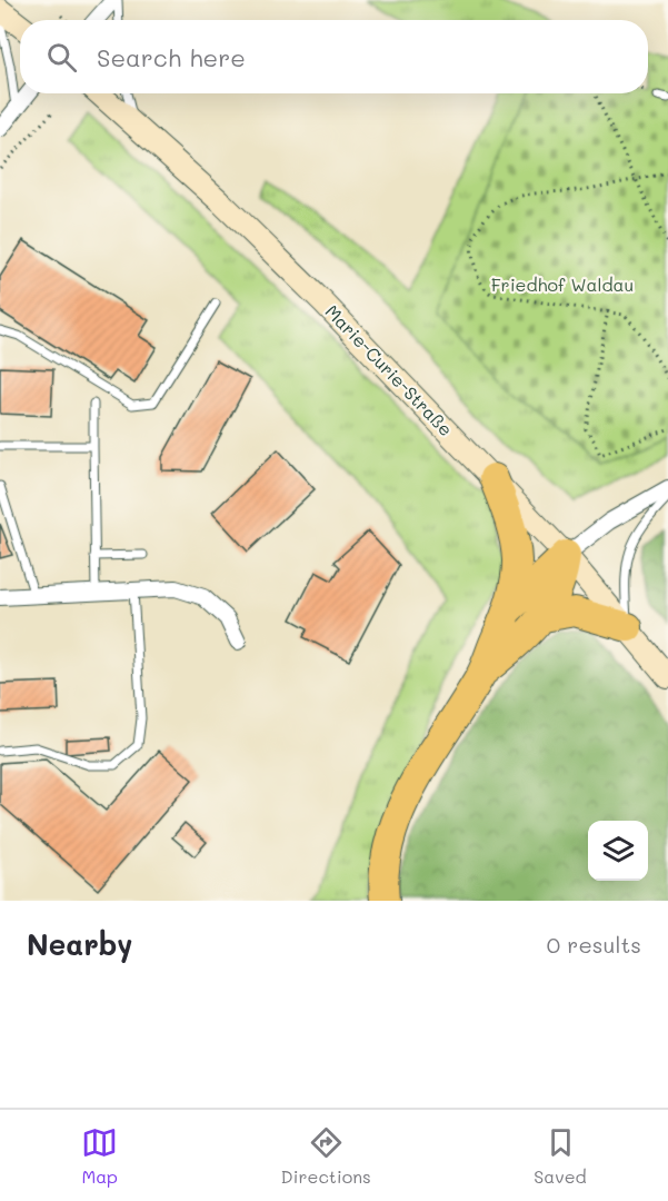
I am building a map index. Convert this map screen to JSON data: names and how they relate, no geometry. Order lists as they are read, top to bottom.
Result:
{
  "streets": {
    "main road": ["Marie-Curie-Straße"]
  },
  "parks": ["Friedhof Waldau"],
  "page": {
    "search": "Search here",
    "heading": ["Nearby", "0 results"],
    "nav": ["Map", "Directions", "Saved"]
  }
}
